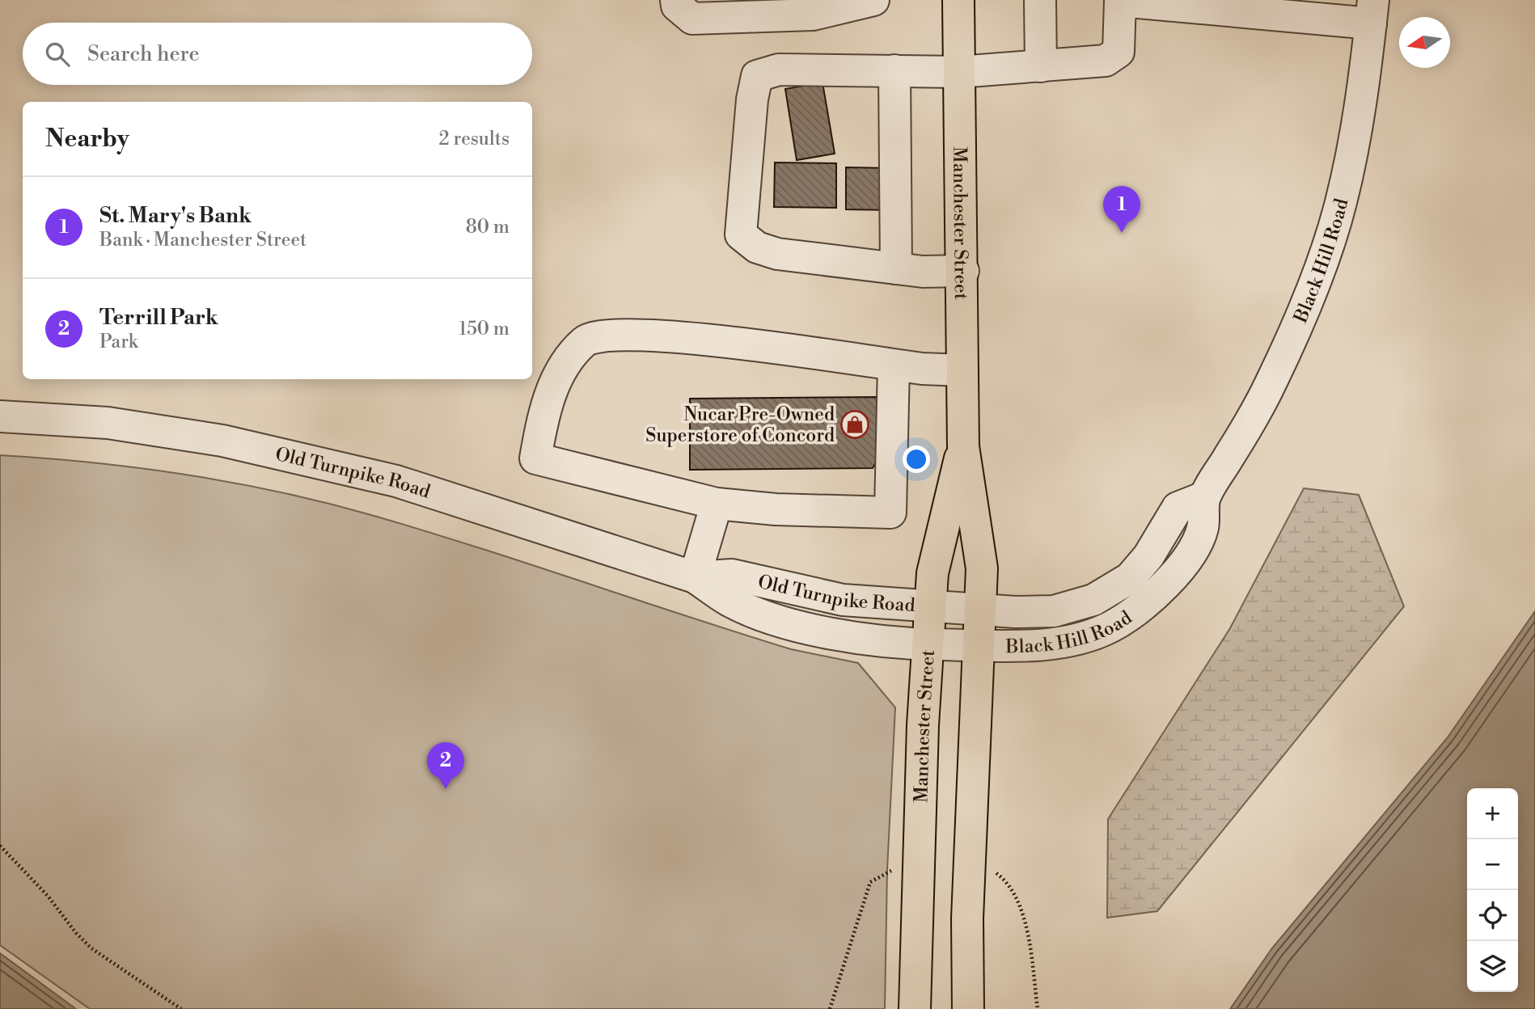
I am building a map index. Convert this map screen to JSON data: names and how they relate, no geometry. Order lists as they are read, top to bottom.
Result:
{
  "streets": {
    "main road": ["Manchester Street"],
    "street": ["Black Hill Road", "Old Turnpike Road"]
  },
  "crossings": [
    ["Manchester Street", "Black Hill Road"],
    ["Manchester Street", "Old Turnpike Road"],
    ["Black Hill Road", "Old Turnpike Road"]
  ],
  "places": {
    "shop": ["Nucar Pre-Owned Superstore of Concord"]
  },
  "north": "left",
  "page": {
    "search": "Search here",
    "heading": ["Nearby", "2 results"],
    "list": [
      {
        "mark": "1",
        "name": "St. Mary's Bank",
        "note": "Bank · Manchester Street",
        "value": "80 m"
      },
      {
        "mark": "2",
        "name": "Terrill Park",
        "note": "Park",
        "value": "150 m"
      }
    ],
    "pins": ["1", "2"],
    "map_buttons": ["+", "−"]
  }
}
